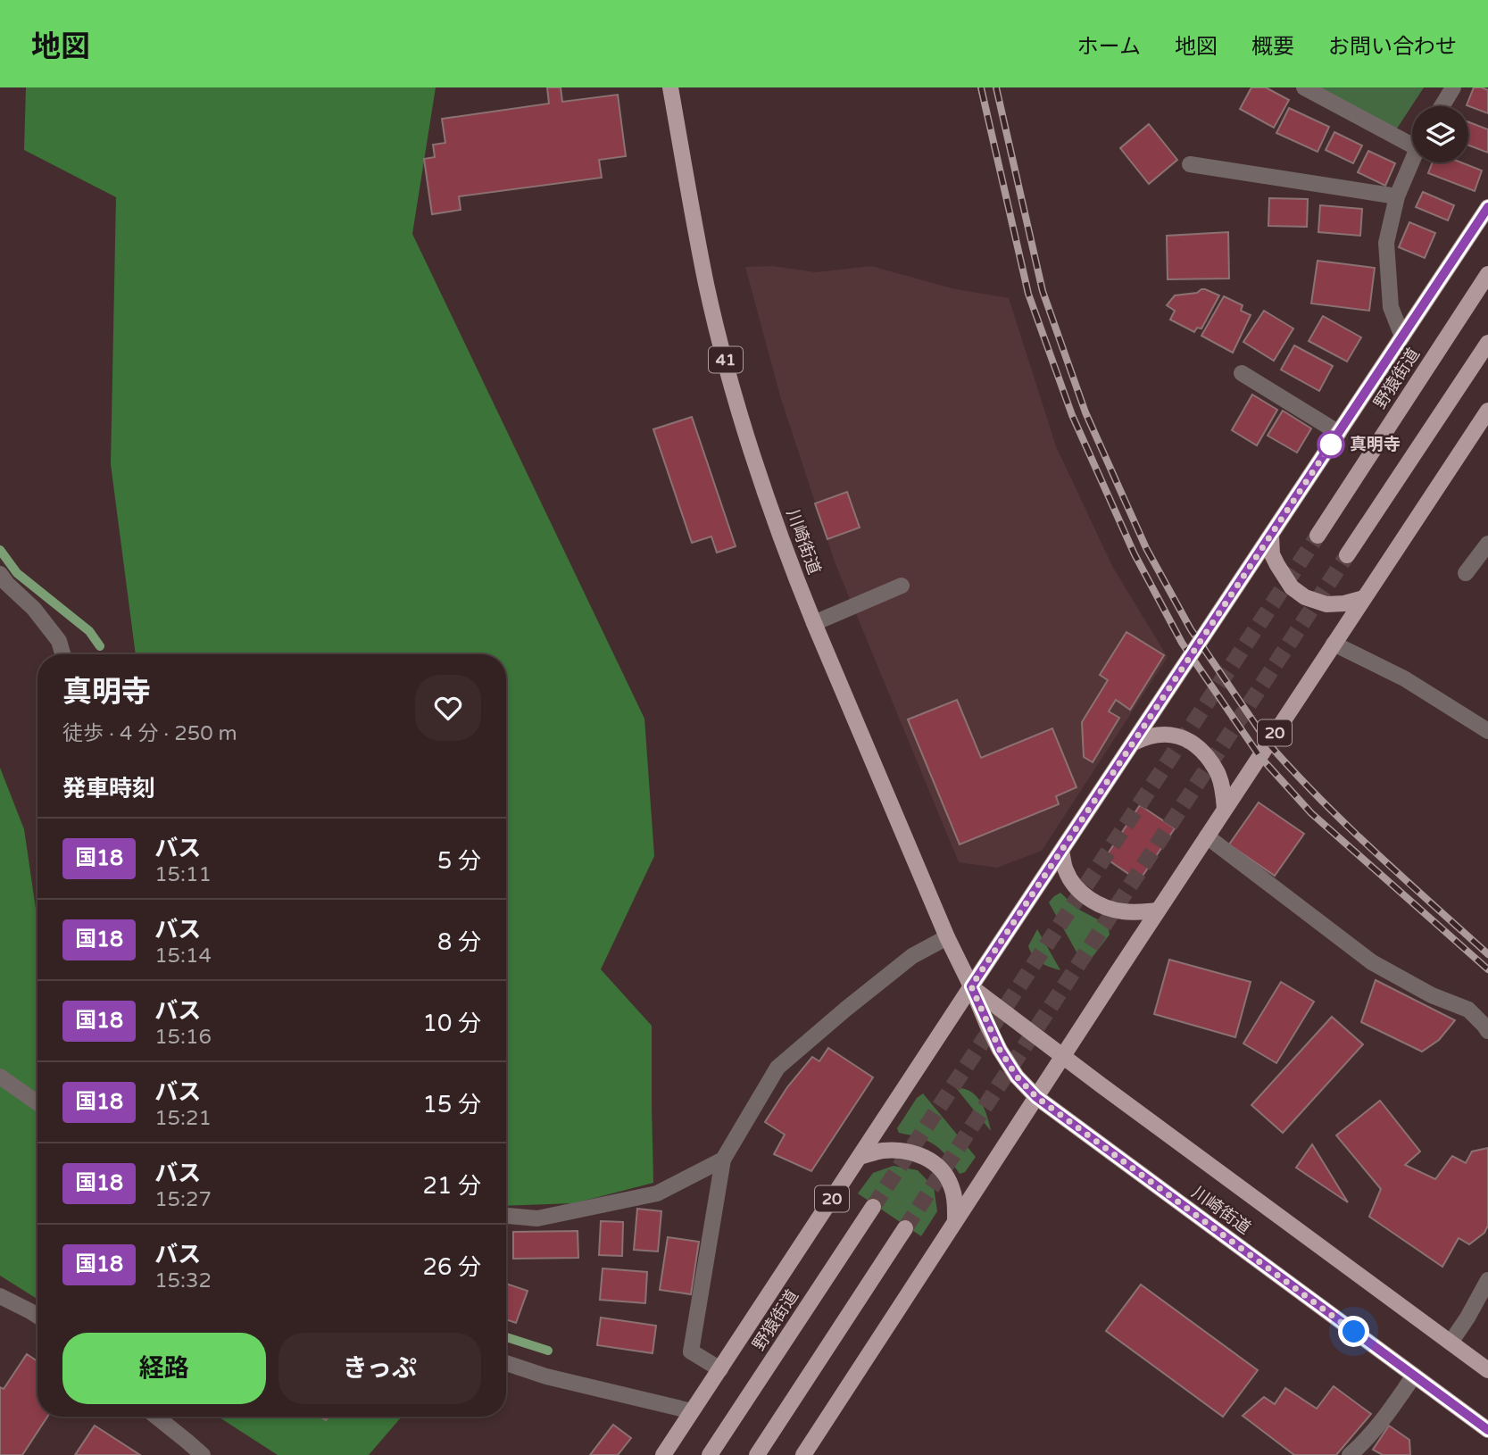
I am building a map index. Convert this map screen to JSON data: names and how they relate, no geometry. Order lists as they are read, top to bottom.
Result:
{
  "streets": {
    "main road": [
      "41",
      "野猿街道",
      "川崎街道",
      "20"
    ]
  },
  "crossings": [
    ["川崎街道", "20"]
  ],
  "places": ["真明寺"],
  "lines": ["bus line 国18"],
  "page": {
    "header": "地図",
    "nav": [
      "ホーム",
      "地図",
      "概要",
      "お問い合わせ"
    ],
    "heading": [
      ["真明寺", "徒歩 · 4 分 · 250 m"],
      "発車時刻"
    ],
    "list": [
      {
        "mark": "国18",
        "name": "バス",
        "note": "15:11",
        "value": "5 分"
      },
      {
        "mark": "国18",
        "name": "バス",
        "note": "15:14",
        "value": "8 分"
      },
      {
        "mark": "国18",
        "name": "バス",
        "note": "15:16",
        "value": "10 分"
      },
      {
        "mark": "国18",
        "name": "バス",
        "note": "15:21",
        "value": "15 分"
      },
      {
        "mark": "国18",
        "name": "バス",
        "note": "15:27",
        "value": "21 分"
      },
      {
        "mark": "国18",
        "name": "バス",
        "note": "15:32",
        "value": "26 分"
      }
    ],
    "buttons": ["経路", "きっぷ"]
  }
}
